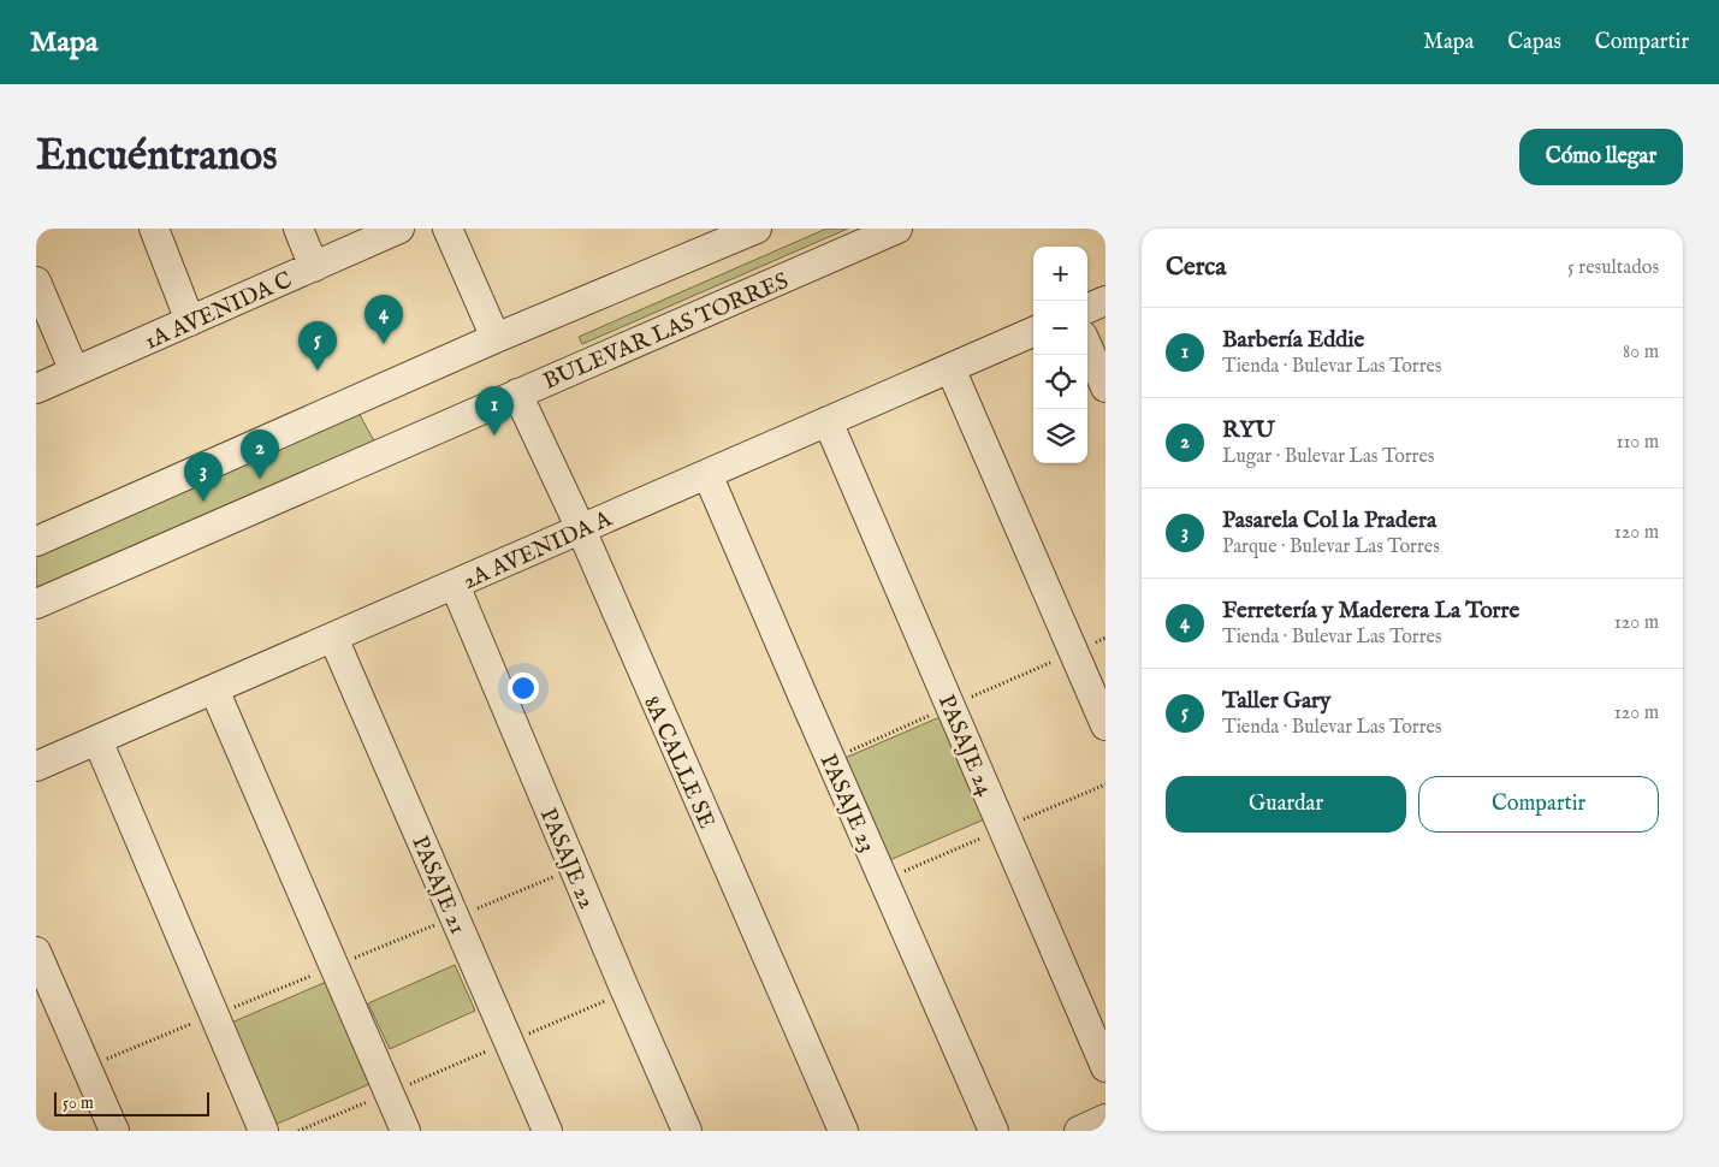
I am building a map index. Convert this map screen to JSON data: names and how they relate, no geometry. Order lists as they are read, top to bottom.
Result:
{
  "streets": {
    "street": [
      "1A AVENIDA C",
      "BULEVAR LAS TORRES",
      "2A AVENIDA A",
      "PASAJE 24",
      "8A CALLE SE",
      "PASAJE 23",
      "PASAJE 22",
      "PASAJE 21"
    ]
  },
  "crossings": [
    ["BULEVAR LAS TORRES", "8A CALLE SE"],
    ["2A AVENIDA A", "PASAJE 24"],
    ["2A AVENIDA A", "8A CALLE SE"],
    ["2A AVENIDA A", "PASAJE 23"],
    ["2A AVENIDA A", "PASAJE 22"],
    ["2A AVENIDA A", "PASAJE 21"]
  ],
  "scale_bar": "50 m",
  "page": {
    "header": "Mapa",
    "nav": ["Mapa", "Capas", "Compartir"],
    "buttons": [
      "Cómo llegar",
      ["Guardar", "Compartir"]
    ],
    "title": "Encuéntranos",
    "heading": ["Cerca", "5 resultados"],
    "map_buttons": ["+", "−"],
    "pins": [
      "4",
      "5",
      "1",
      "2",
      "3"
    ],
    "list": [
      {
        "mark": "1",
        "name": "Barbería Eddie",
        "note": "Tienda · Bulevar Las Torres",
        "value": "80 m"
      },
      {
        "mark": "2",
        "name": "RYU",
        "note": "Lugar · Bulevar Las Torres",
        "value": "110 m"
      },
      {
        "mark": "3",
        "name": "Pasarela Col la Pradera",
        "note": "Parque · Bulevar Las Torres",
        "value": "120 m"
      },
      {
        "mark": "4",
        "name": "Ferretería y Maderera La Torre",
        "note": "Tienda · Bulevar Las Torres",
        "value": "120 m"
      },
      {
        "mark": "5",
        "name": "Taller Gary",
        "note": "Tienda · Bulevar Las Torres",
        "value": "120 m"
      }
    ],
    "scale": "50 m"
  }
}
